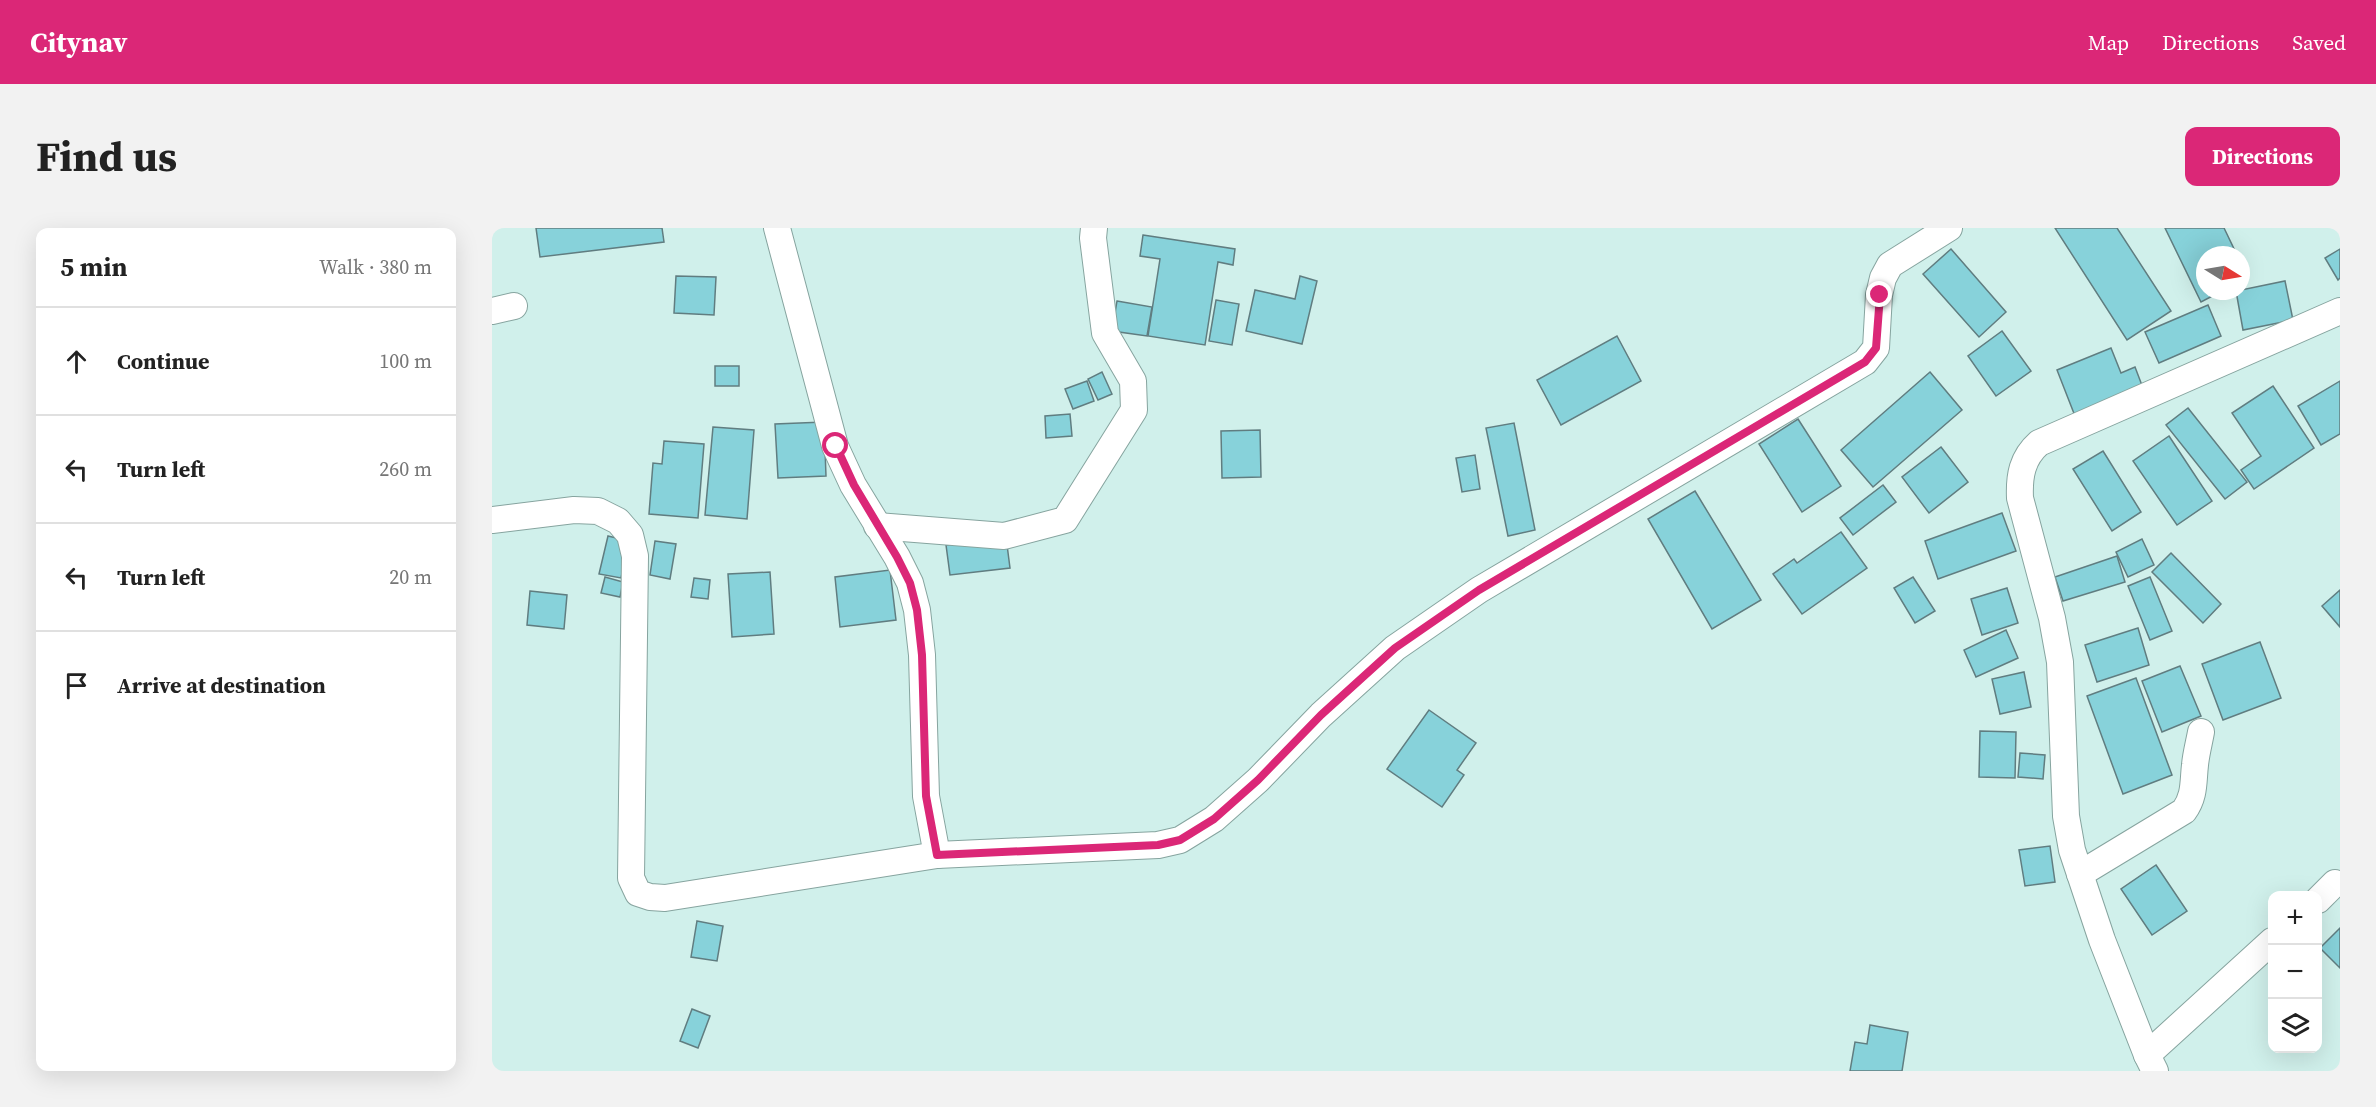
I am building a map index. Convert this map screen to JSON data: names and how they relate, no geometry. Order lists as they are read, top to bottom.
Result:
{
  "north": "right",
  "page": {
    "header": "Citynav",
    "nav": ["Map", "Directions", "Saved"],
    "title": "Find us",
    "buttons": "Directions",
    "heading": ["5 min", "Walk · 380 m"],
    "list": [
      ["Continue", "100 m"],
      ["Turn left", "260 m"],
      ["Turn left", "20 m"],
      "Arrive at destination"
    ],
    "map_buttons": ["+", "−"]
  }
}
